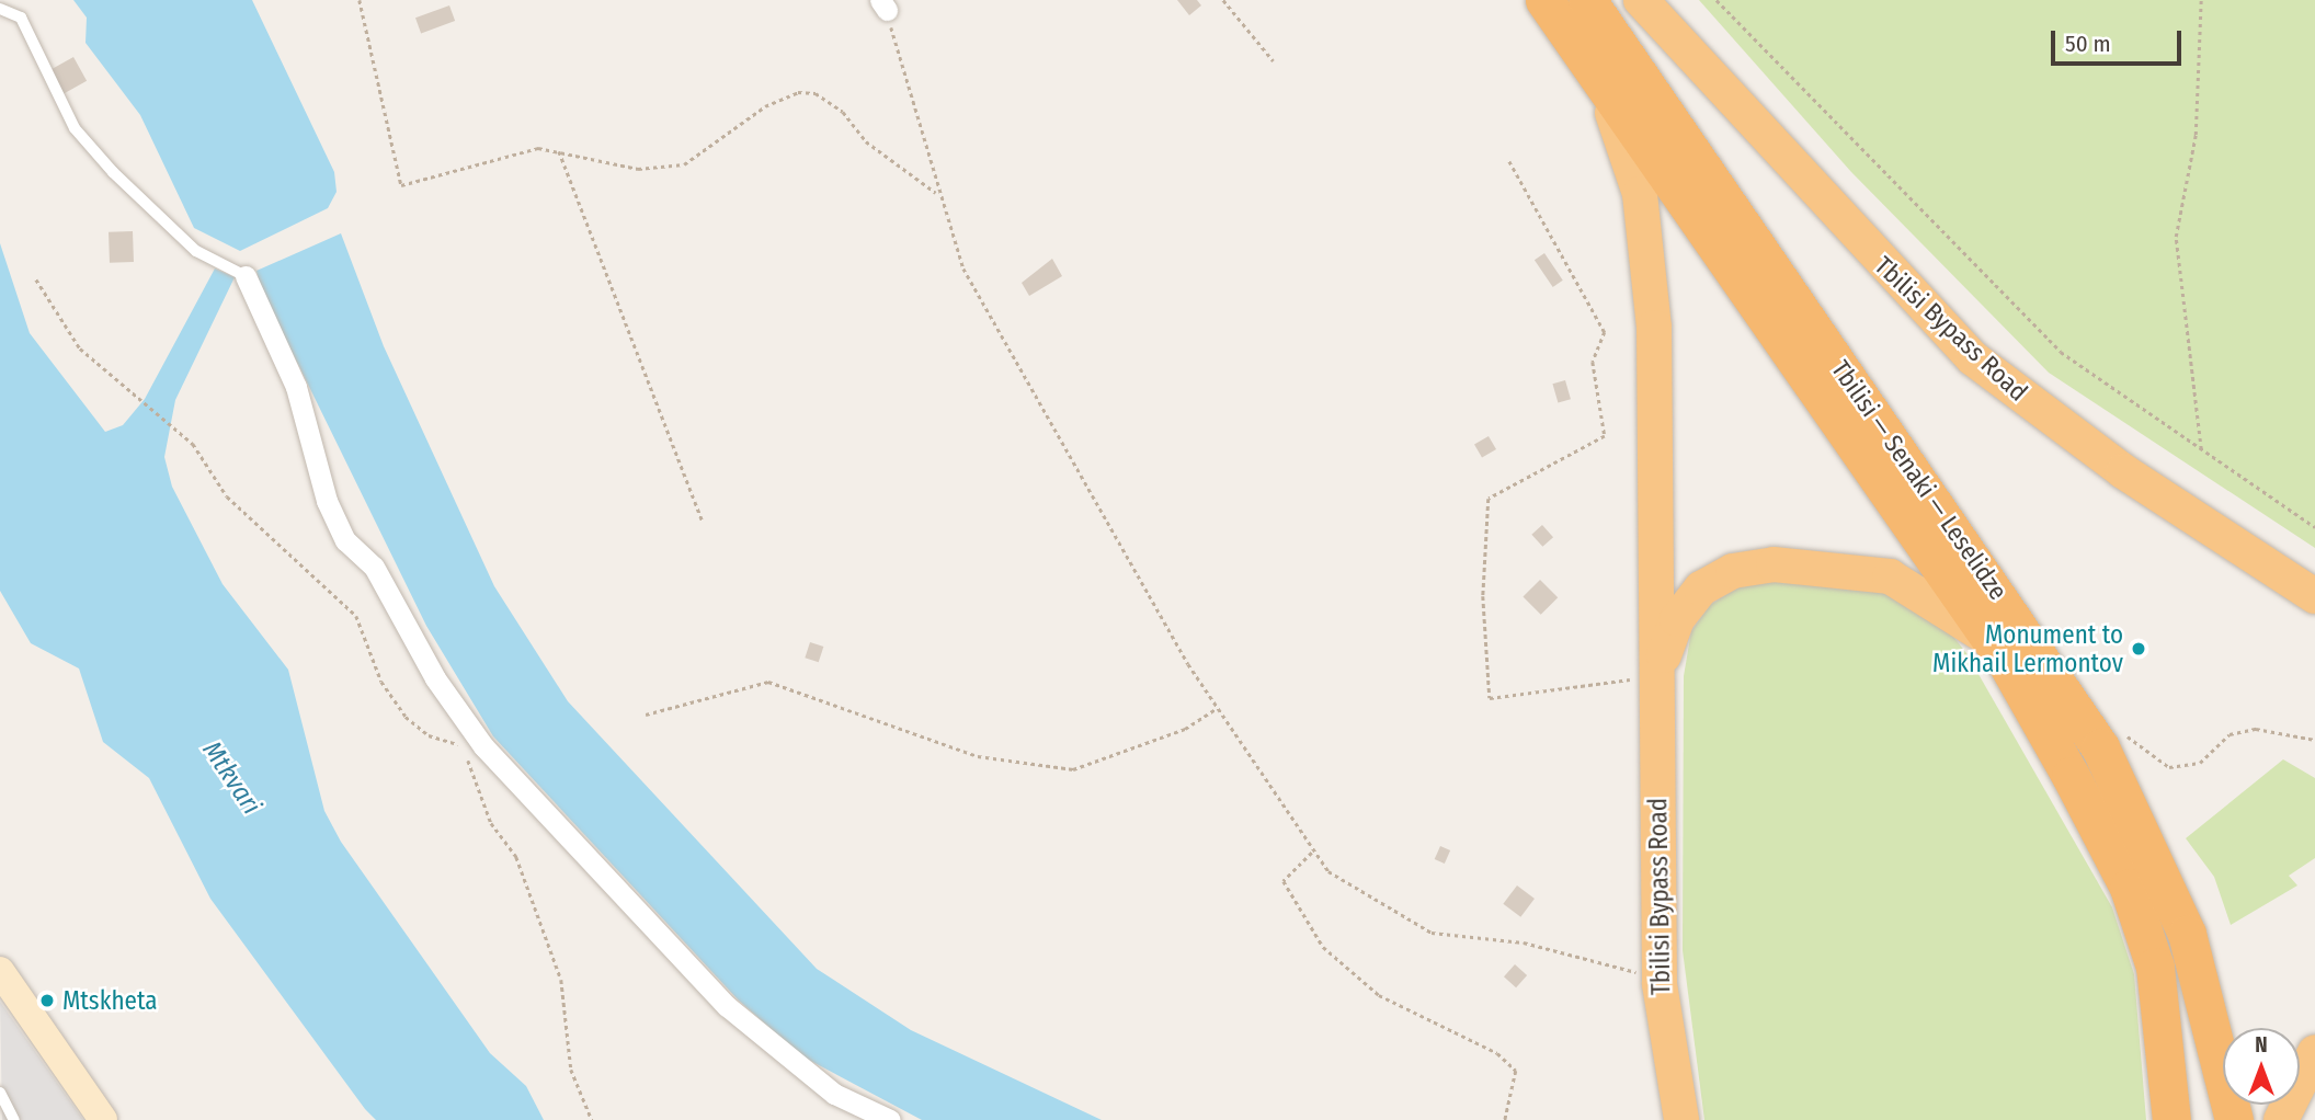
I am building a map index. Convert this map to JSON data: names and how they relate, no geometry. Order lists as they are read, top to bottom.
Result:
{
  "streets": {
    "highway": ["Tbilisi Bypass Road", "Tbilisi — Senaki — Leselidze"]
  },
  "crossings": [
    ["Tbilisi Bypass Road", "Tbilisi — Senaki — Leselidze"]
  ],
  "water": ["Mtkvari"],
  "places": ["Monument to Mikhail Lermontov", "Mtskheta"],
  "scale_bar": "50 m",
  "north": "top"
}
